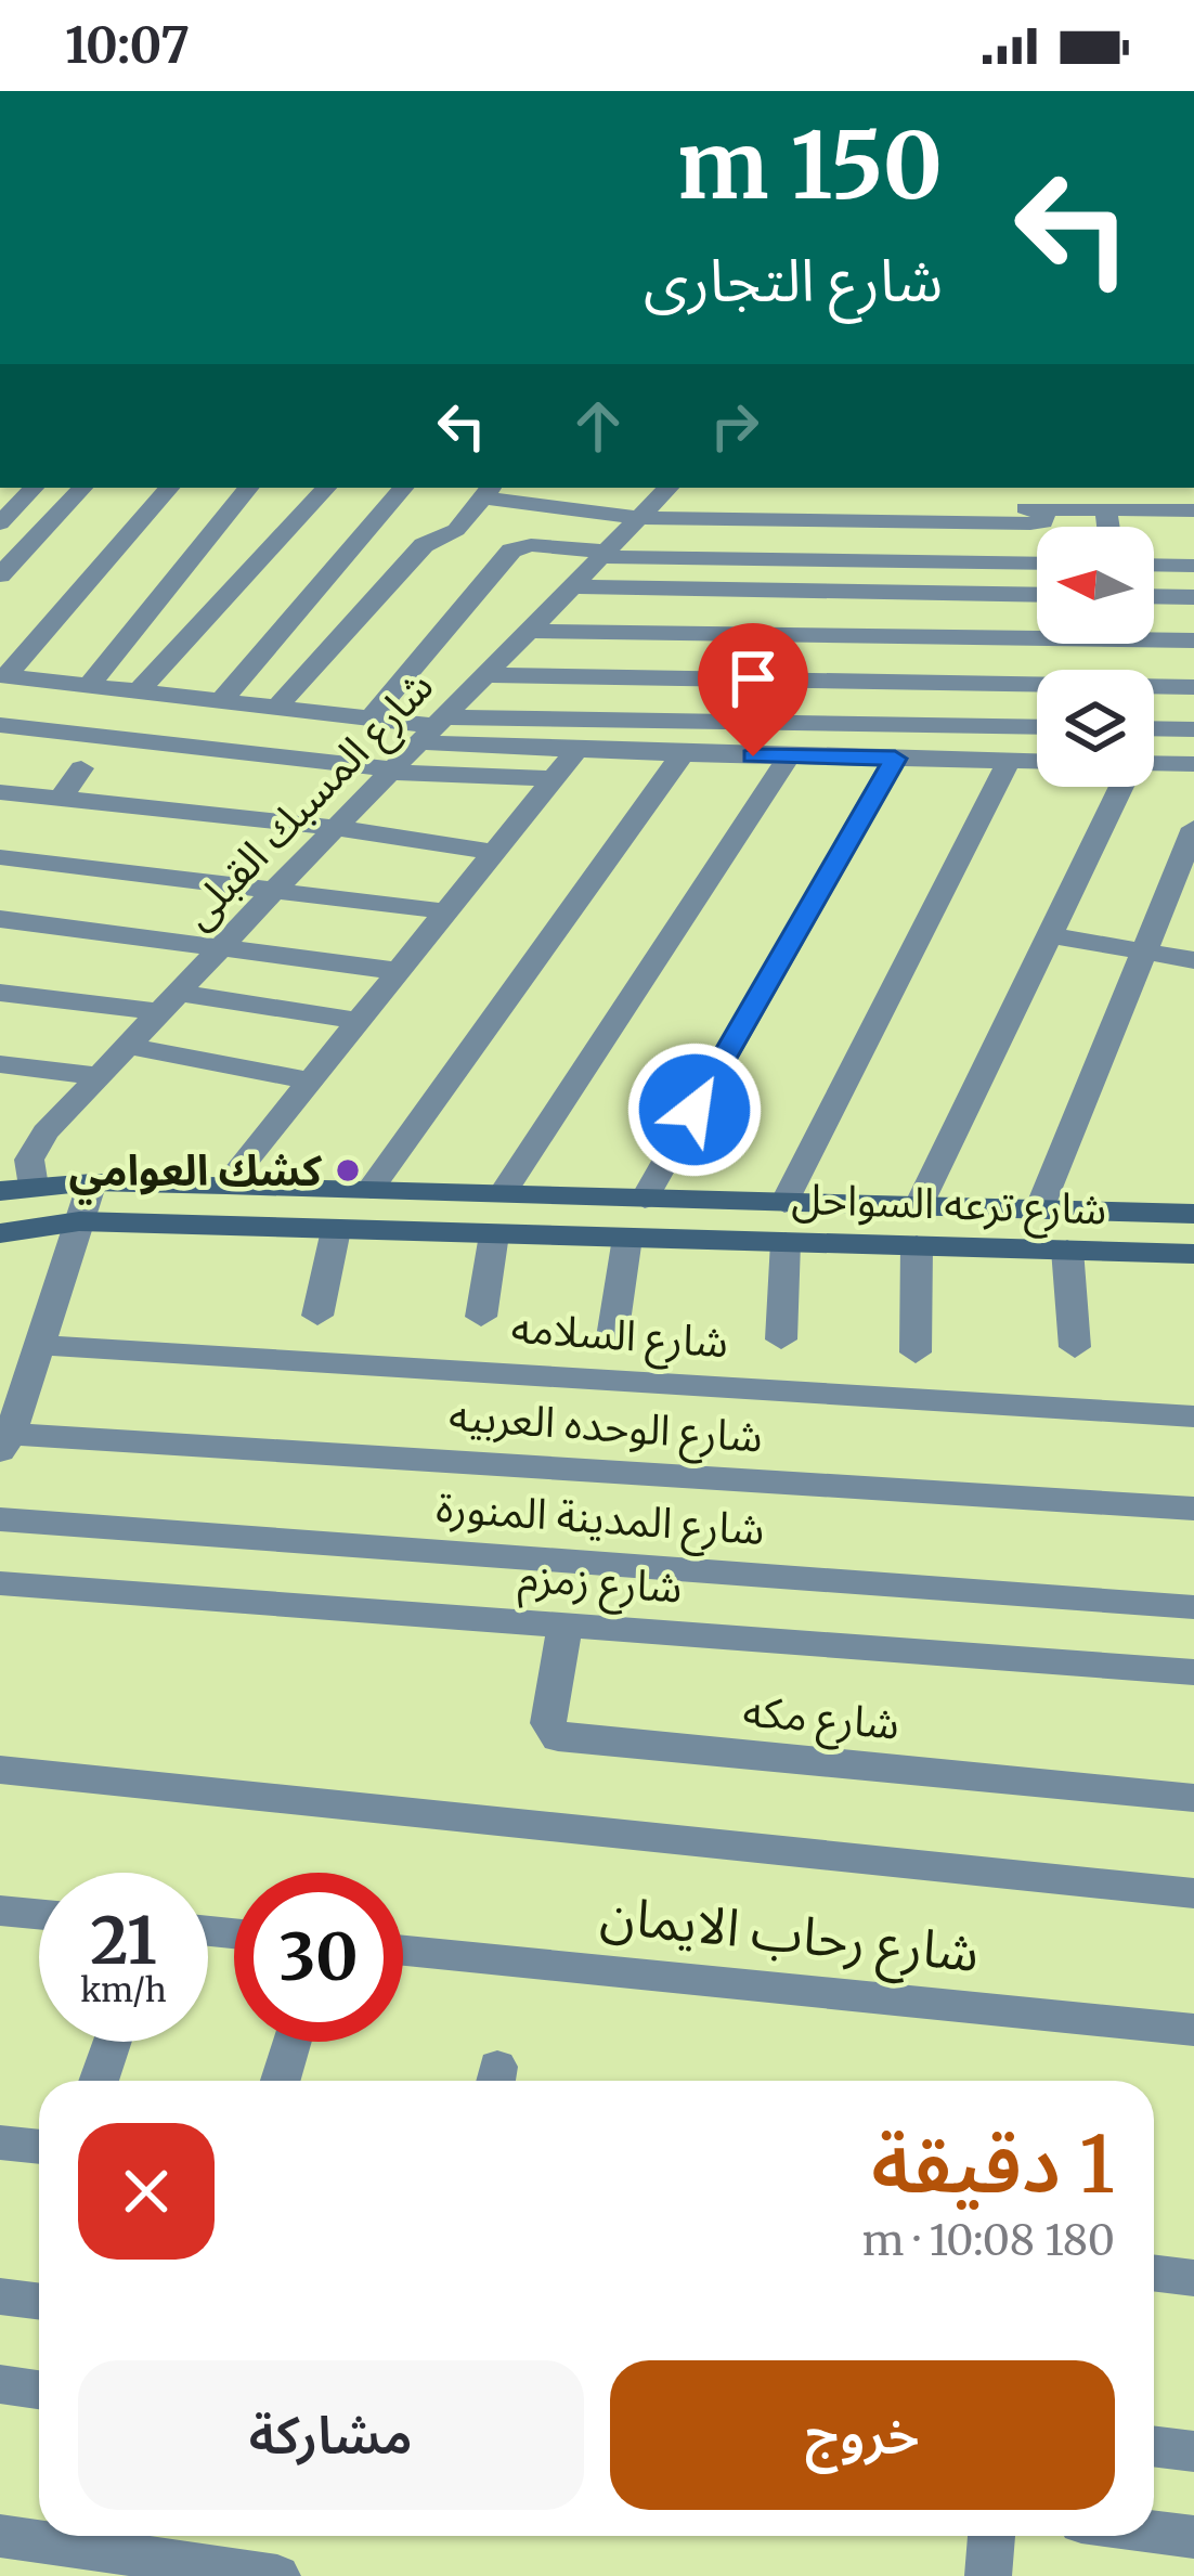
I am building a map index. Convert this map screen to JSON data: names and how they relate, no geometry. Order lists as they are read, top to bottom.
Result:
{
  "streets": {
    "main road": ["شارع ترعه السواحل"],
    "street": [
      "شارع المسبك القبلى",
      "شارع السلامه",
      "شارع الوحده العربيه",
      "شارع المدينة المنورة",
      "شارع زمزم",
      "شارع مكه",
      "شارع رحاب الايمان"
    ]
  },
  "crossings": [
    ["شارع زمزم", "شارع مكه"]
  ],
  "places": ["كشك العوامي"],
  "north": "left",
  "page": {
    "status": "10:07",
    "turn": ["150 m", "شارع التجارى"],
    "speed": "21 km/h",
    "limit": "30",
    "heading": ["1 دقيقة", "180 m · 10:08"],
    "buttons": ["خروج", "مشاركة"]
  }
}
